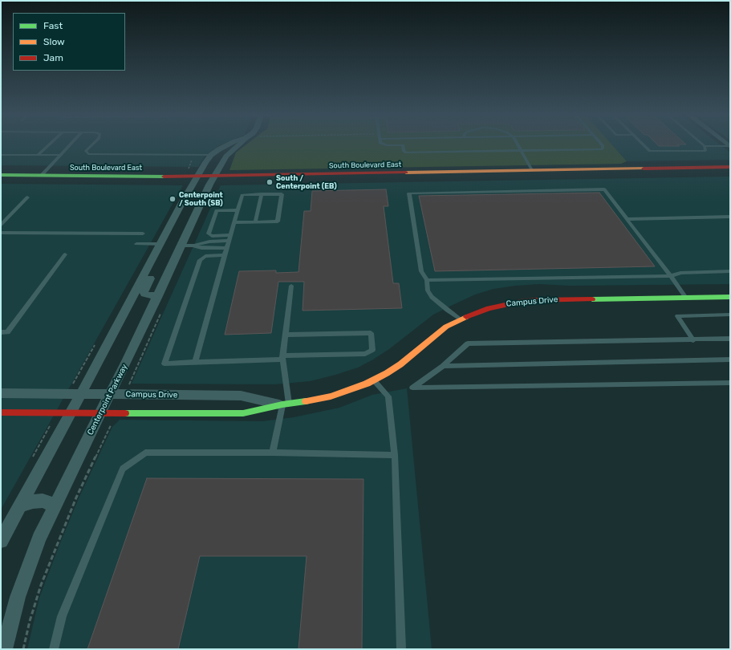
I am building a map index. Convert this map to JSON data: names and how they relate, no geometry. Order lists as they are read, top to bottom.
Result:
{
  "streets": {
    "street": ["South Boulevard East", "Campus Drive", "Centerpoint Parkway"]
  },
  "crossings": [
    ["South Boulevard East", "Centerpoint Parkway"],
    ["Campus Drive", "Centerpoint Parkway"]
  ],
  "places": ["South / Centerpoint (EB)", "Centerpoint / South (SB)"],
  "legend": ["Fast", "Slow", "Jam"]
}
